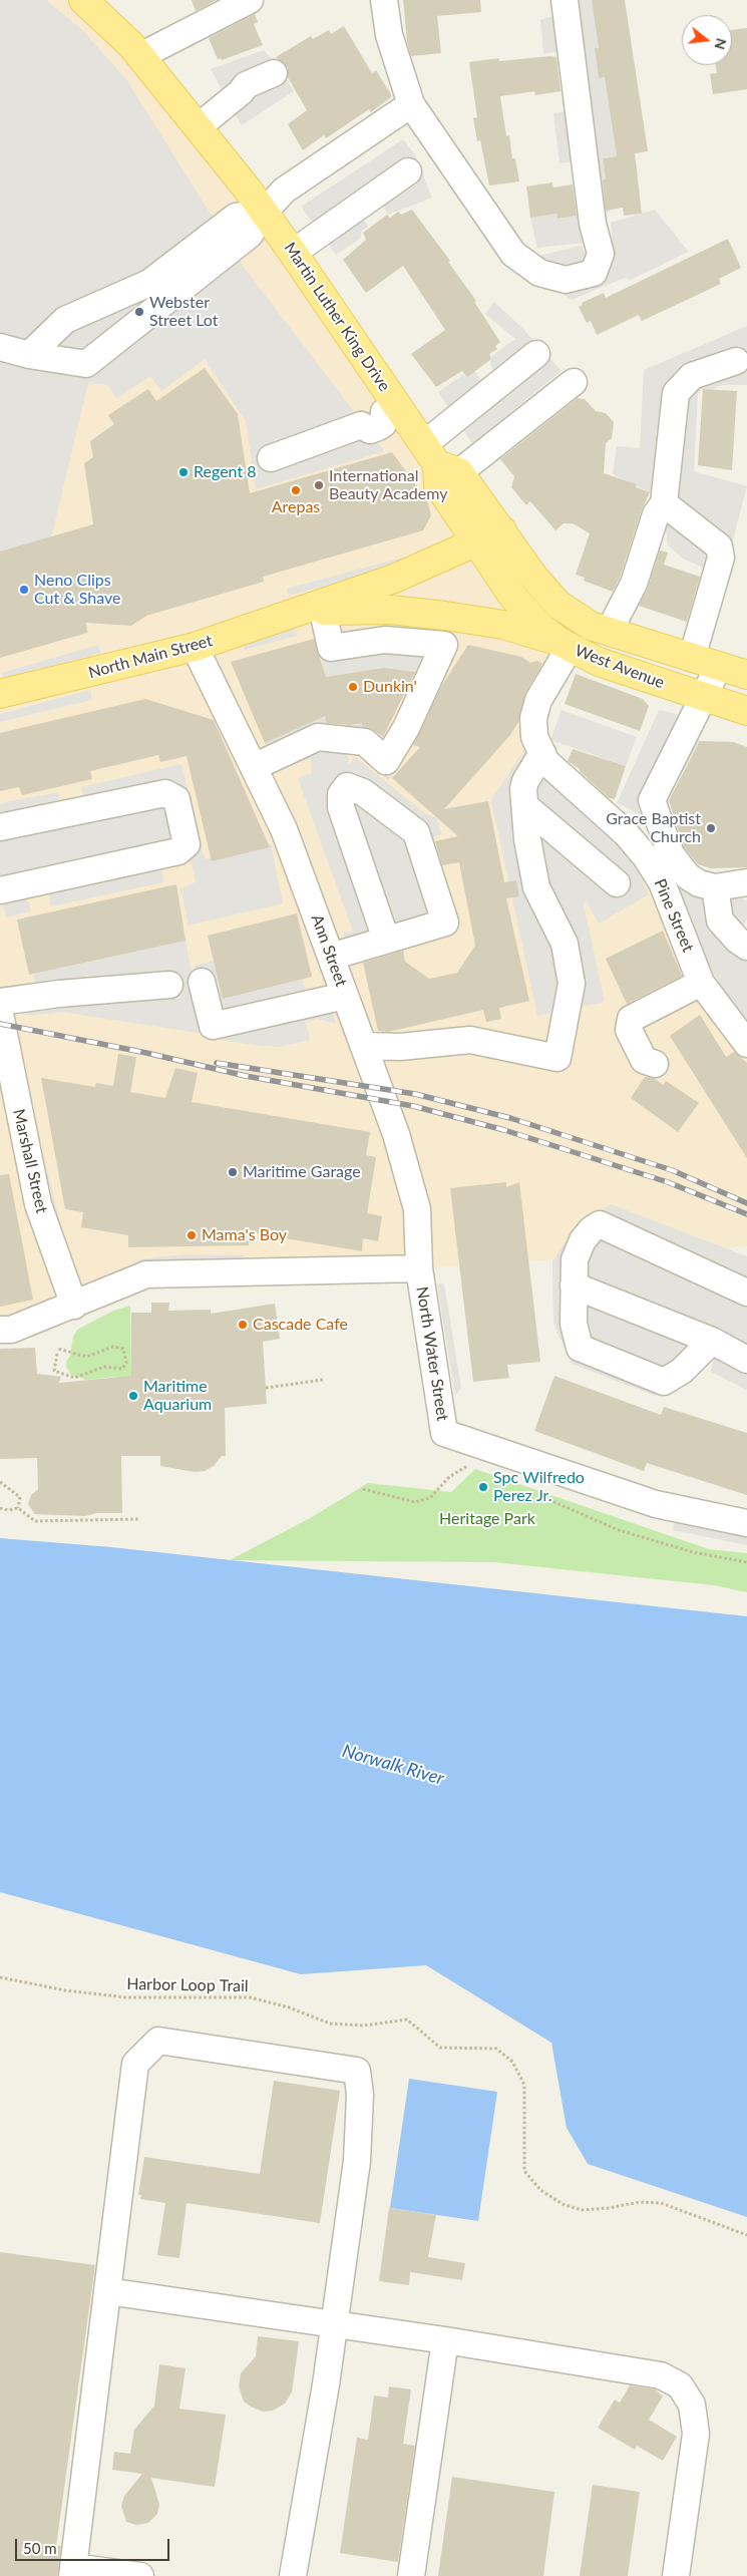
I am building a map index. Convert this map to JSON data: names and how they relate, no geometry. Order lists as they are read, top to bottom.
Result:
{
  "streets": {
    "main road": ["Martin Luther King Drive", "North Main Street", "West Avenue"],
    "street": [
      "Pine Street",
      "Ann Street",
      "Marshall Street",
      "North Water Street"
    ],
    "path": ["Harbor Loop Trail"]
  },
  "crossings": [
    ["Martin Luther King Drive", "North Main Street"],
    ["Martin Luther King Drive", "West Avenue"],
    ["North Main Street", "West Avenue"],
    ["North Main Street", "Pine Street"],
    ["North Main Street", "Ann Street"],
    ["West Avenue", "Pine Street"],
    ["Ann Street", "North Water Street"],
    ["Marshall Street", "North Water Street"]
  ],
  "water": ["Norwalk River"],
  "parks": ["Heritage Park"],
  "places": [
    "Webster Street Lot",
    "Regent 8",
    "International Beauty Academy",
    "Arepas",
    "Neno Clips Cut & Shave",
    "Dunkin'",
    "Grace Baptist Church",
    "Maritime Garage",
    "Mama's Boy",
    "Cascade Cafe",
    "Maritime Aquarium",
    "Spc Wilfredo Perez Jr."
  ],
  "scale_bar": "50 m",
  "north": "right"
}
